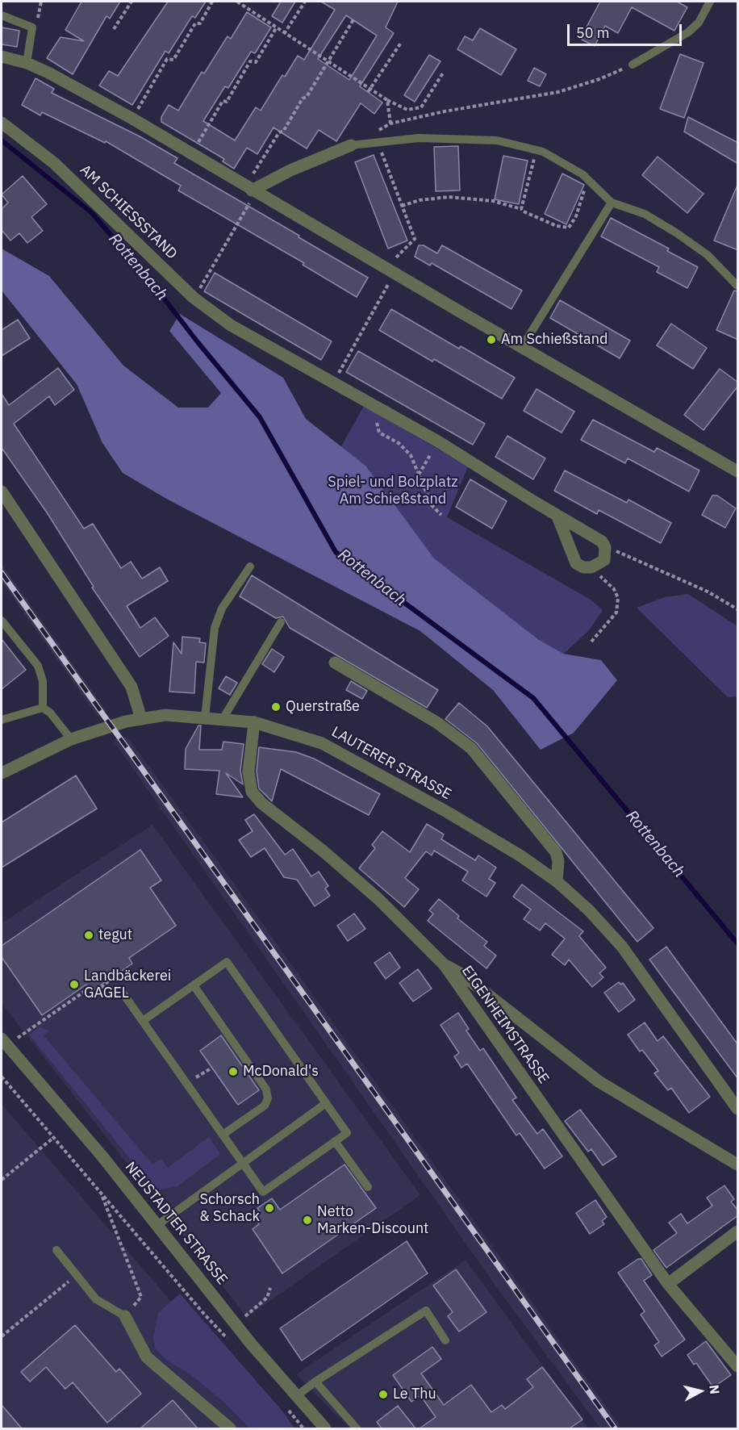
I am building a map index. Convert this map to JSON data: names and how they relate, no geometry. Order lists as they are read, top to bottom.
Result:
{
  "streets": {
    "street": [
      "AM SCHIESSSTAND",
      "LAUTERER STRASSE",
      "EIGENHEIMSTRASSE",
      "NEUSTADTER STRASSE"
    ]
  },
  "crossings": [
    ["LAUTERER STRASSE", "EIGENHEIMSTRASSE"]
  ],
  "water": ["Rottenbach"],
  "parks": ["Spiel- und Bolzplatz Am Schießstand"],
  "places": [
    "Am Schießstand",
    "Querstraße",
    "tegut",
    "Landbäckerei GAGEL",
    "McDonald's",
    "Schorsch & Schack",
    "Netto Marken-Discount",
    "Le Thu"
  ],
  "scale_bar": "50 m",
  "north": "right"
}
